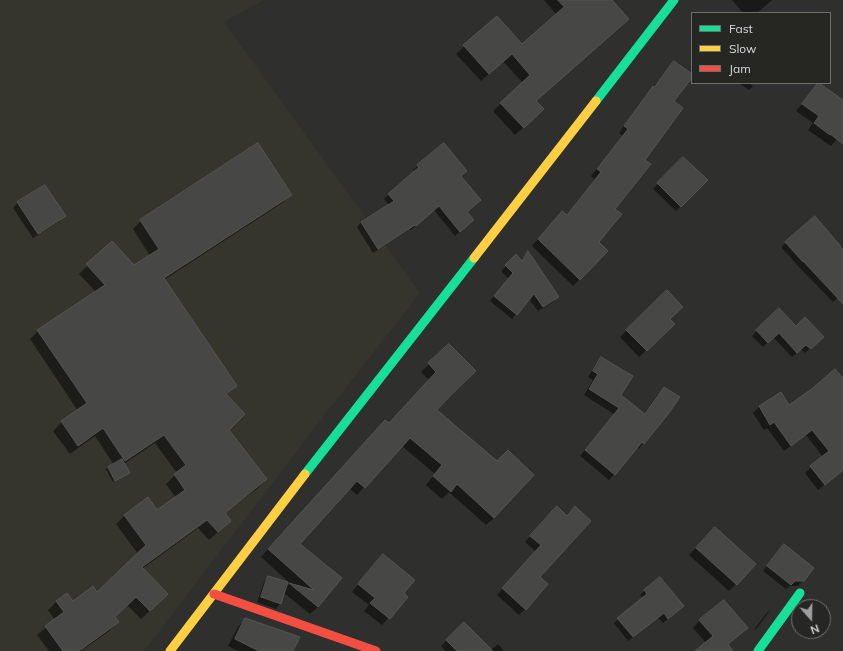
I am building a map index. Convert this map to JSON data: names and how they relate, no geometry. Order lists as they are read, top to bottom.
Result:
{
  "legend": ["Fast", "Slow", "Jam"],
  "north": "bottom"
}
